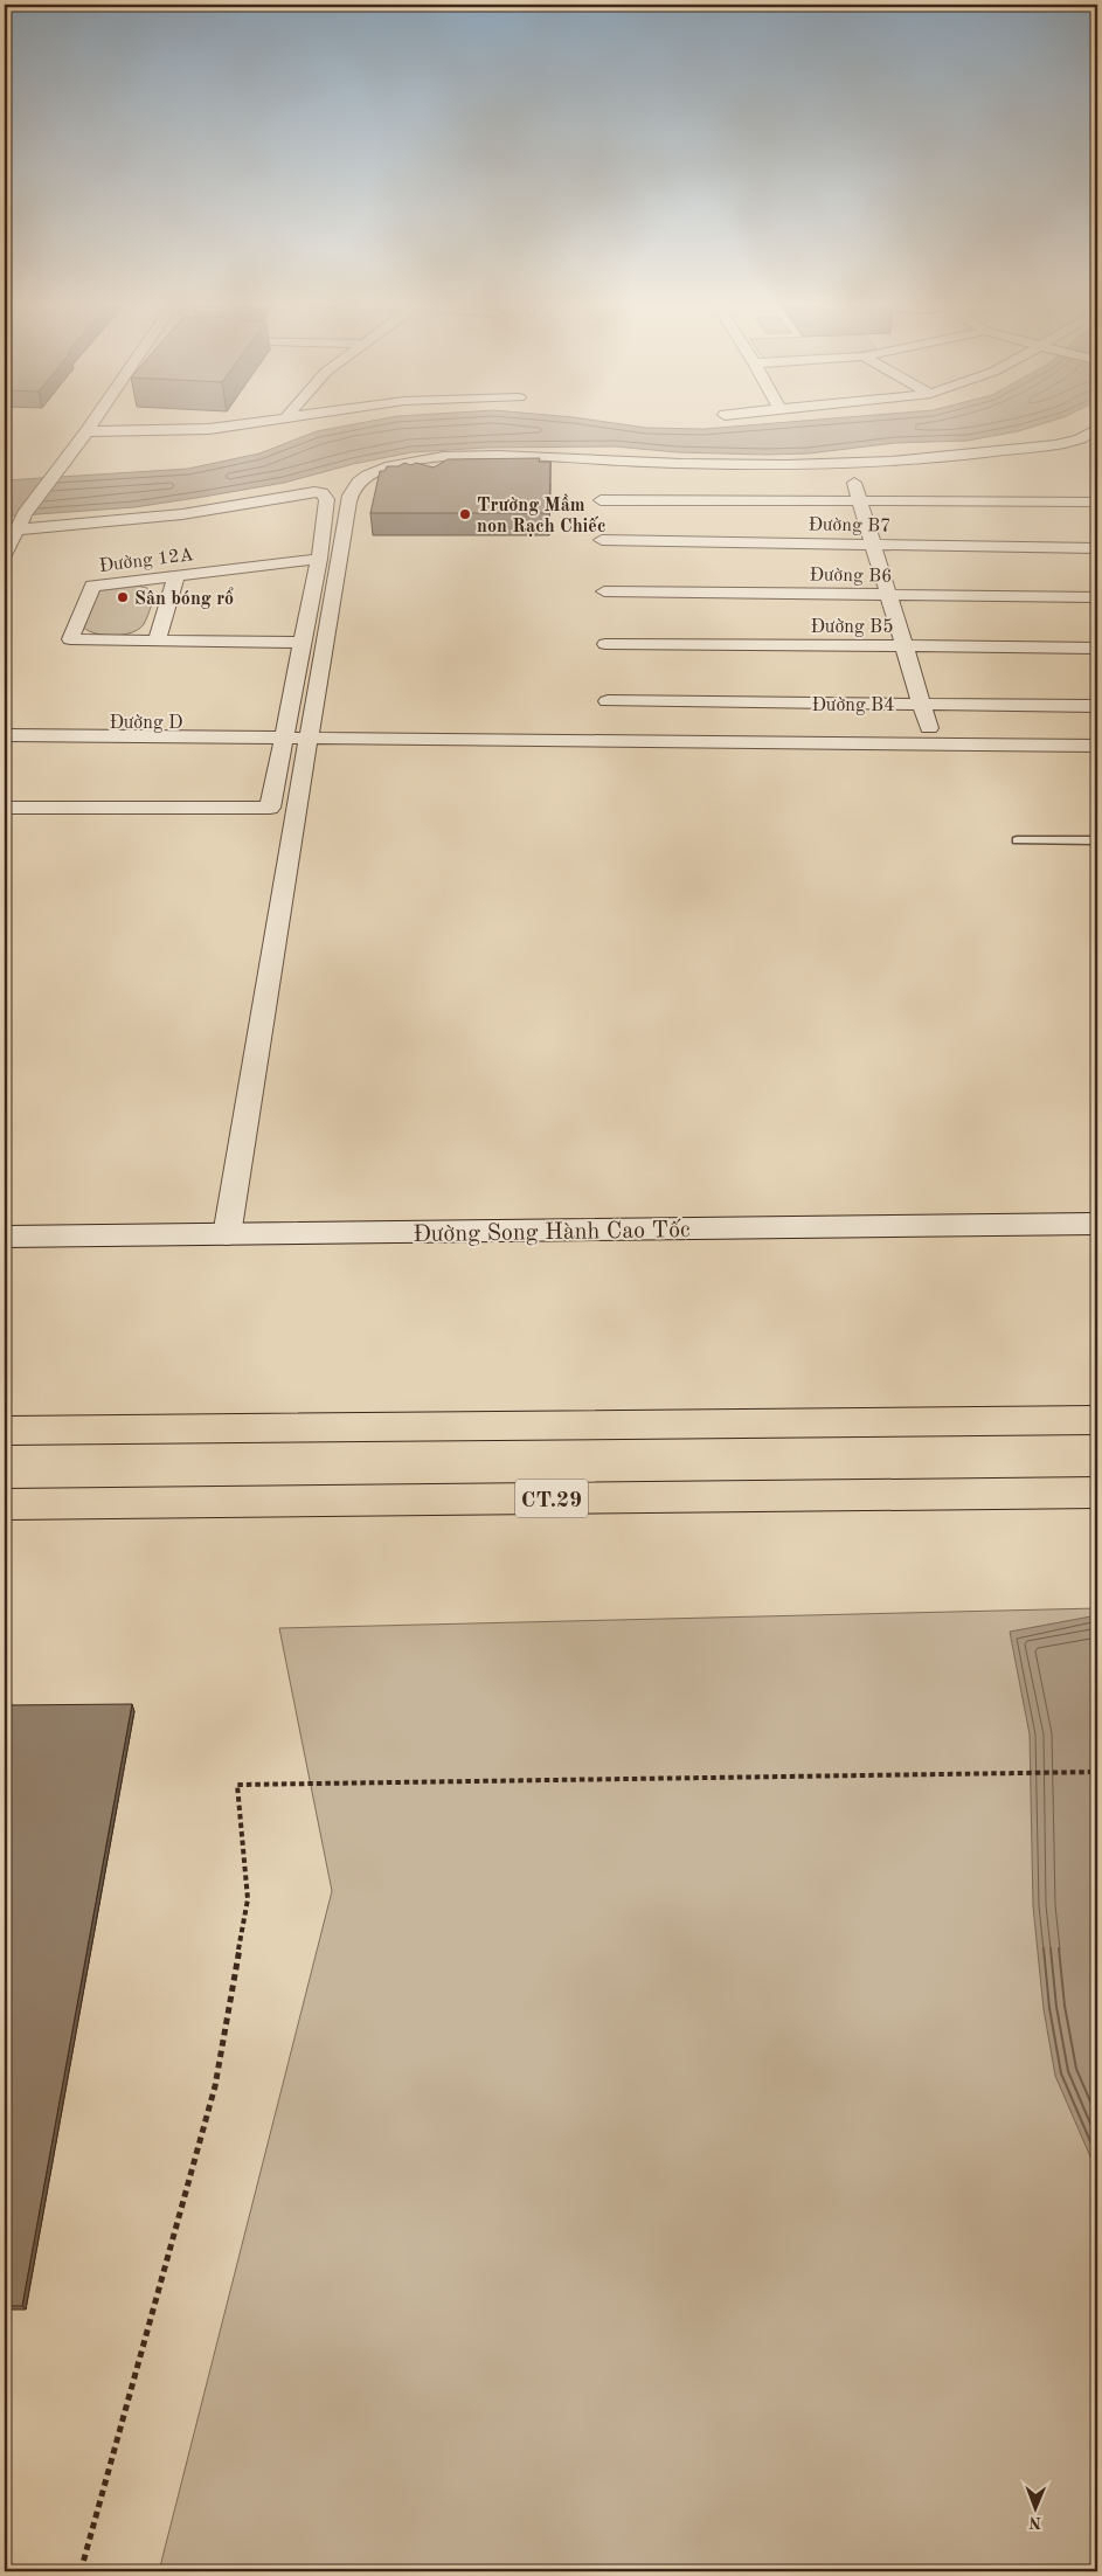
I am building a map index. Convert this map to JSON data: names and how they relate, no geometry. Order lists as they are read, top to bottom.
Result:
{
  "streets": {
    "highway": ["CT.29"],
    "main road": ["Đường Song Hành Cao Tốc"],
    "street": [
      "Đường B7",
      "Đường 12A",
      "Đường B6",
      "Đường B5",
      "Đường B4",
      "Đường D"
    ]
  },
  "places": ["Trường Mầm non Rạch Chiếc", "Sân bóng rổ"],
  "north": "bottom"
}
